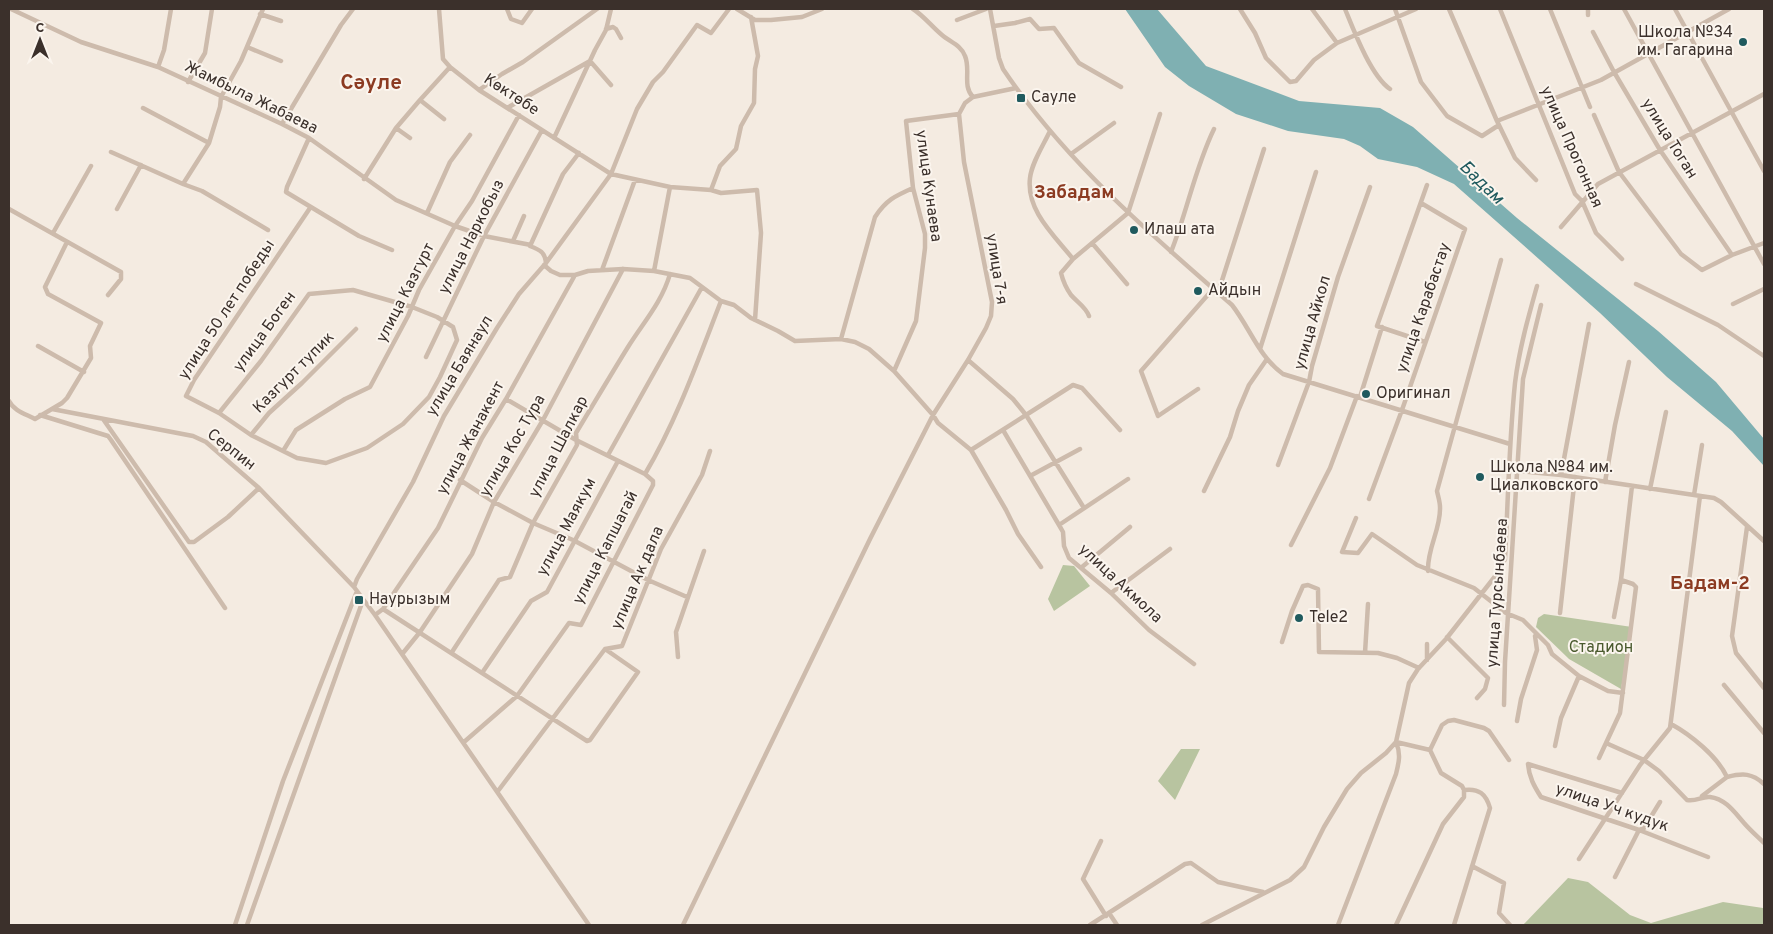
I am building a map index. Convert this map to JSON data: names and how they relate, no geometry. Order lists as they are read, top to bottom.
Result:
{
  "streets": {
    "street": [
      "Көктөбе",
      "Жамбыла Жабаева",
      "улица Тоган",
      "улица Прогонная",
      "улица Кунаева",
      "улица Наркобыз",
      "улица 7-я",
      "улица Казгурт",
      "улица Карабастау",
      "улица 50 лет победы",
      "улица Айкол",
      "улица Боген",
      "улица Баянаул",
      "Казгурт тупик",
      "улица Жанакент",
      "улица Кос Тура",
      "улица Шалкар",
      "Серпин",
      "улица Маякум",
      "улица Капшагай",
      "улица Ак дала",
      "улица Акмола",
      "улица Турсынбаева",
      "улица Уч кудук"
    ]
  },
  "crossings": [
    ["Көктөбе", "улица Наркобыз"],
    ["Көктөбе", "улица Казгурт"],
    ["Көктөбе", "улица Баянаул"],
    ["Жамбыла Жабаева", "улица Наркобыз"],
    ["Жамбыла Жабаева", "улица Казгурт"],
    ["Жамбыла Жабаева", "улица Баянаул"],
    ["улица Кунаева", "улица 7-я"],
    ["улица Наркобыз", "улица Боген"],
    ["улица Казгурт", "улица Боген"],
    ["улица 50 лет победы", "улица Боген"],
    ["улица Баянаул", "Серпин"],
    ["улица Жанакент", "Серпин"],
    ["улица Кос Тура", "Серпин"],
    ["Серпин", "улица Капшагай"],
    ["Серпин", "улица Ак дала"]
  ],
  "districts": ["Сәуле", "Забадам", "Бадам-2"],
  "water": ["Бадам"],
  "parks": ["Стадион"],
  "places": {
    "other": [
      "Школа №34 им. Гагарина",
      "Илаш ата",
      "Айдын",
      "Оригинал",
      "Школа №84 им. Циалковского",
      "Tele2"
    ],
    "transit": ["Сауле", "Наурызым"]
  },
  "north": "top"
}
